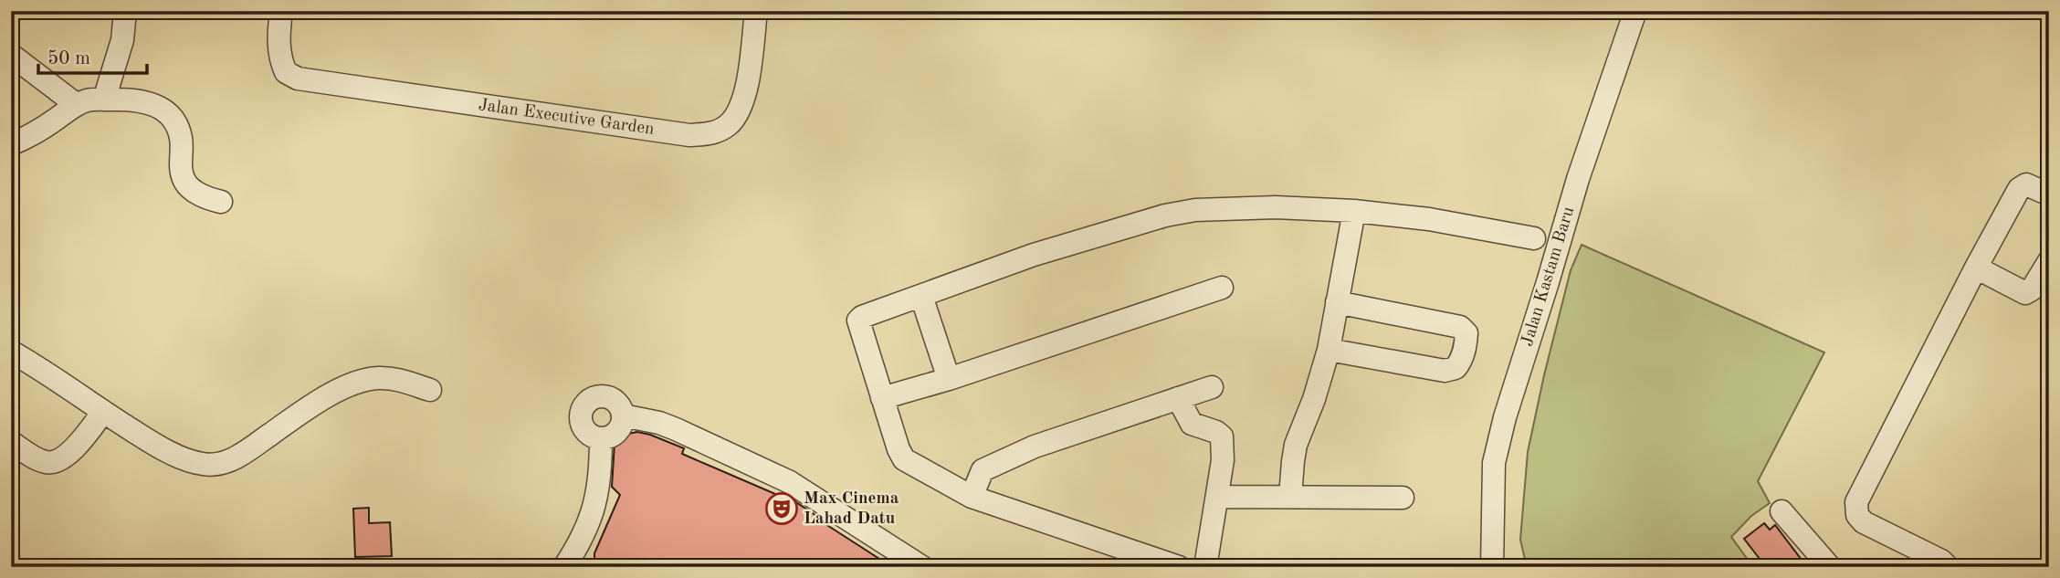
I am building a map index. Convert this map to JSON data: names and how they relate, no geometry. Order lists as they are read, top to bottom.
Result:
{
  "streets": {
    "street": ["Jalan Executive Garden", "Jalan Kastam Baru"]
  },
  "places": {
    "theatre": ["Max Cinema Lahad Datu"]
  },
  "scale_bar": "50 m"
}
